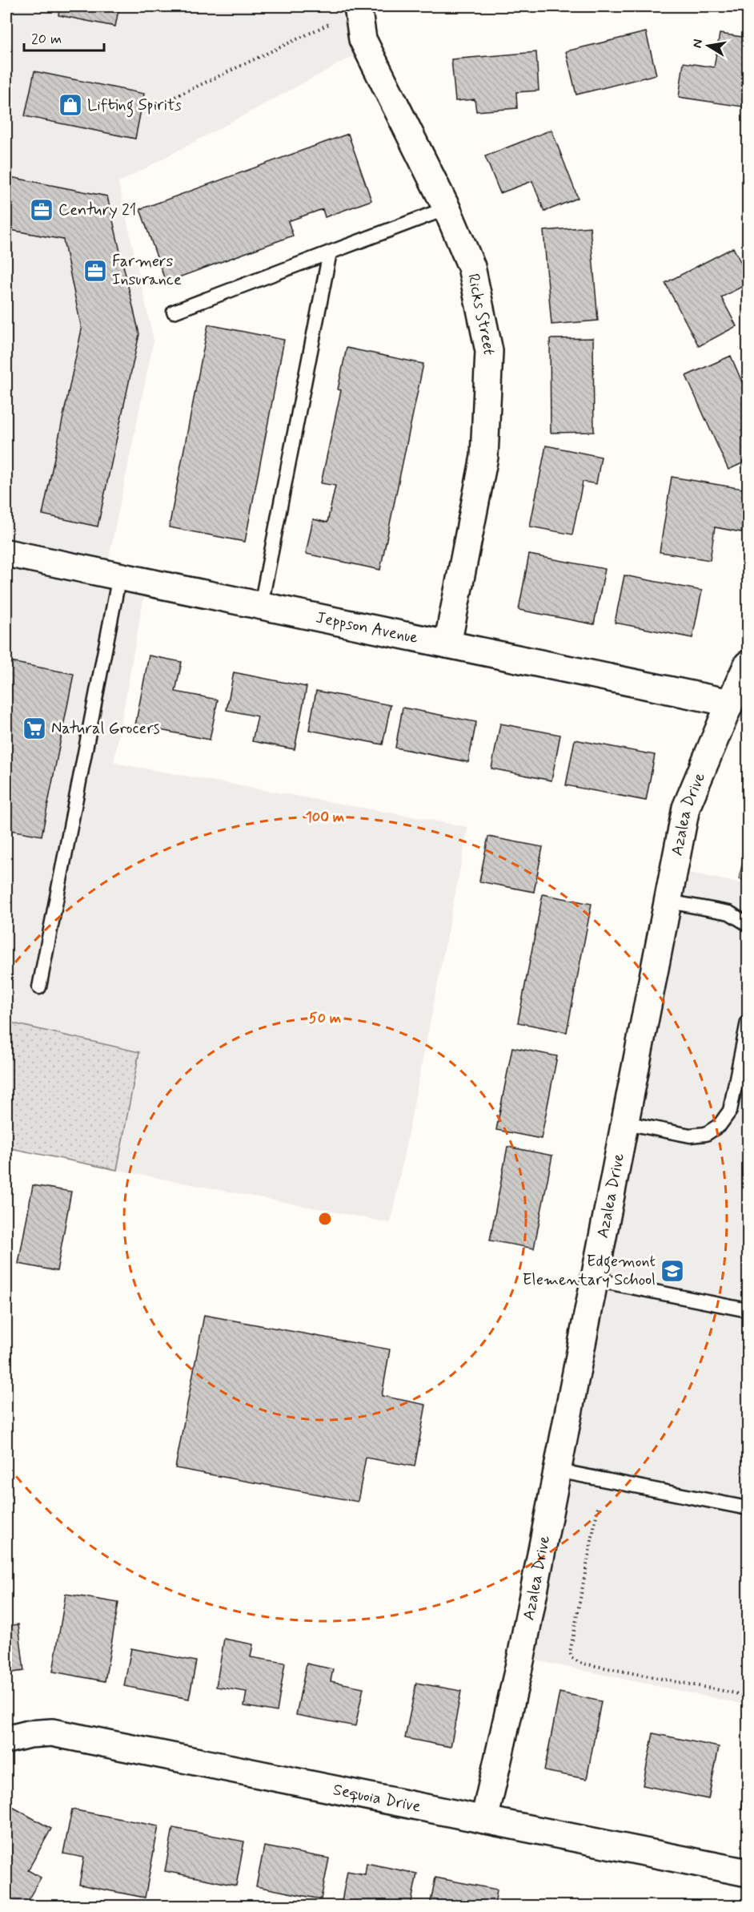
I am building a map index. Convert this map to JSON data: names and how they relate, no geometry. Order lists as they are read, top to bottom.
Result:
{
  "streets": {
    "street": [
      "Ricks Street",
      "Jeppson Avenue",
      "Azalea Drive",
      "Sequoia Drive"
    ]
  },
  "crossings": [
    ["Ricks Street", "Jeppson Avenue"],
    ["Jeppson Avenue", "Azalea Drive"],
    ["Azalea Drive", "Sequoia Drive"]
  ],
  "places": {
    "shop": ["Lifting Spirits"],
    "office": ["Century 21", "Farmers Insurance"],
    "supermarket": ["Natural Grocers"],
    "school or university": ["Edgemont Elementary School"]
  },
  "scale_bar": "20 m",
  "north": "left",
  "rings": ["100 m", "50 m"]
}
